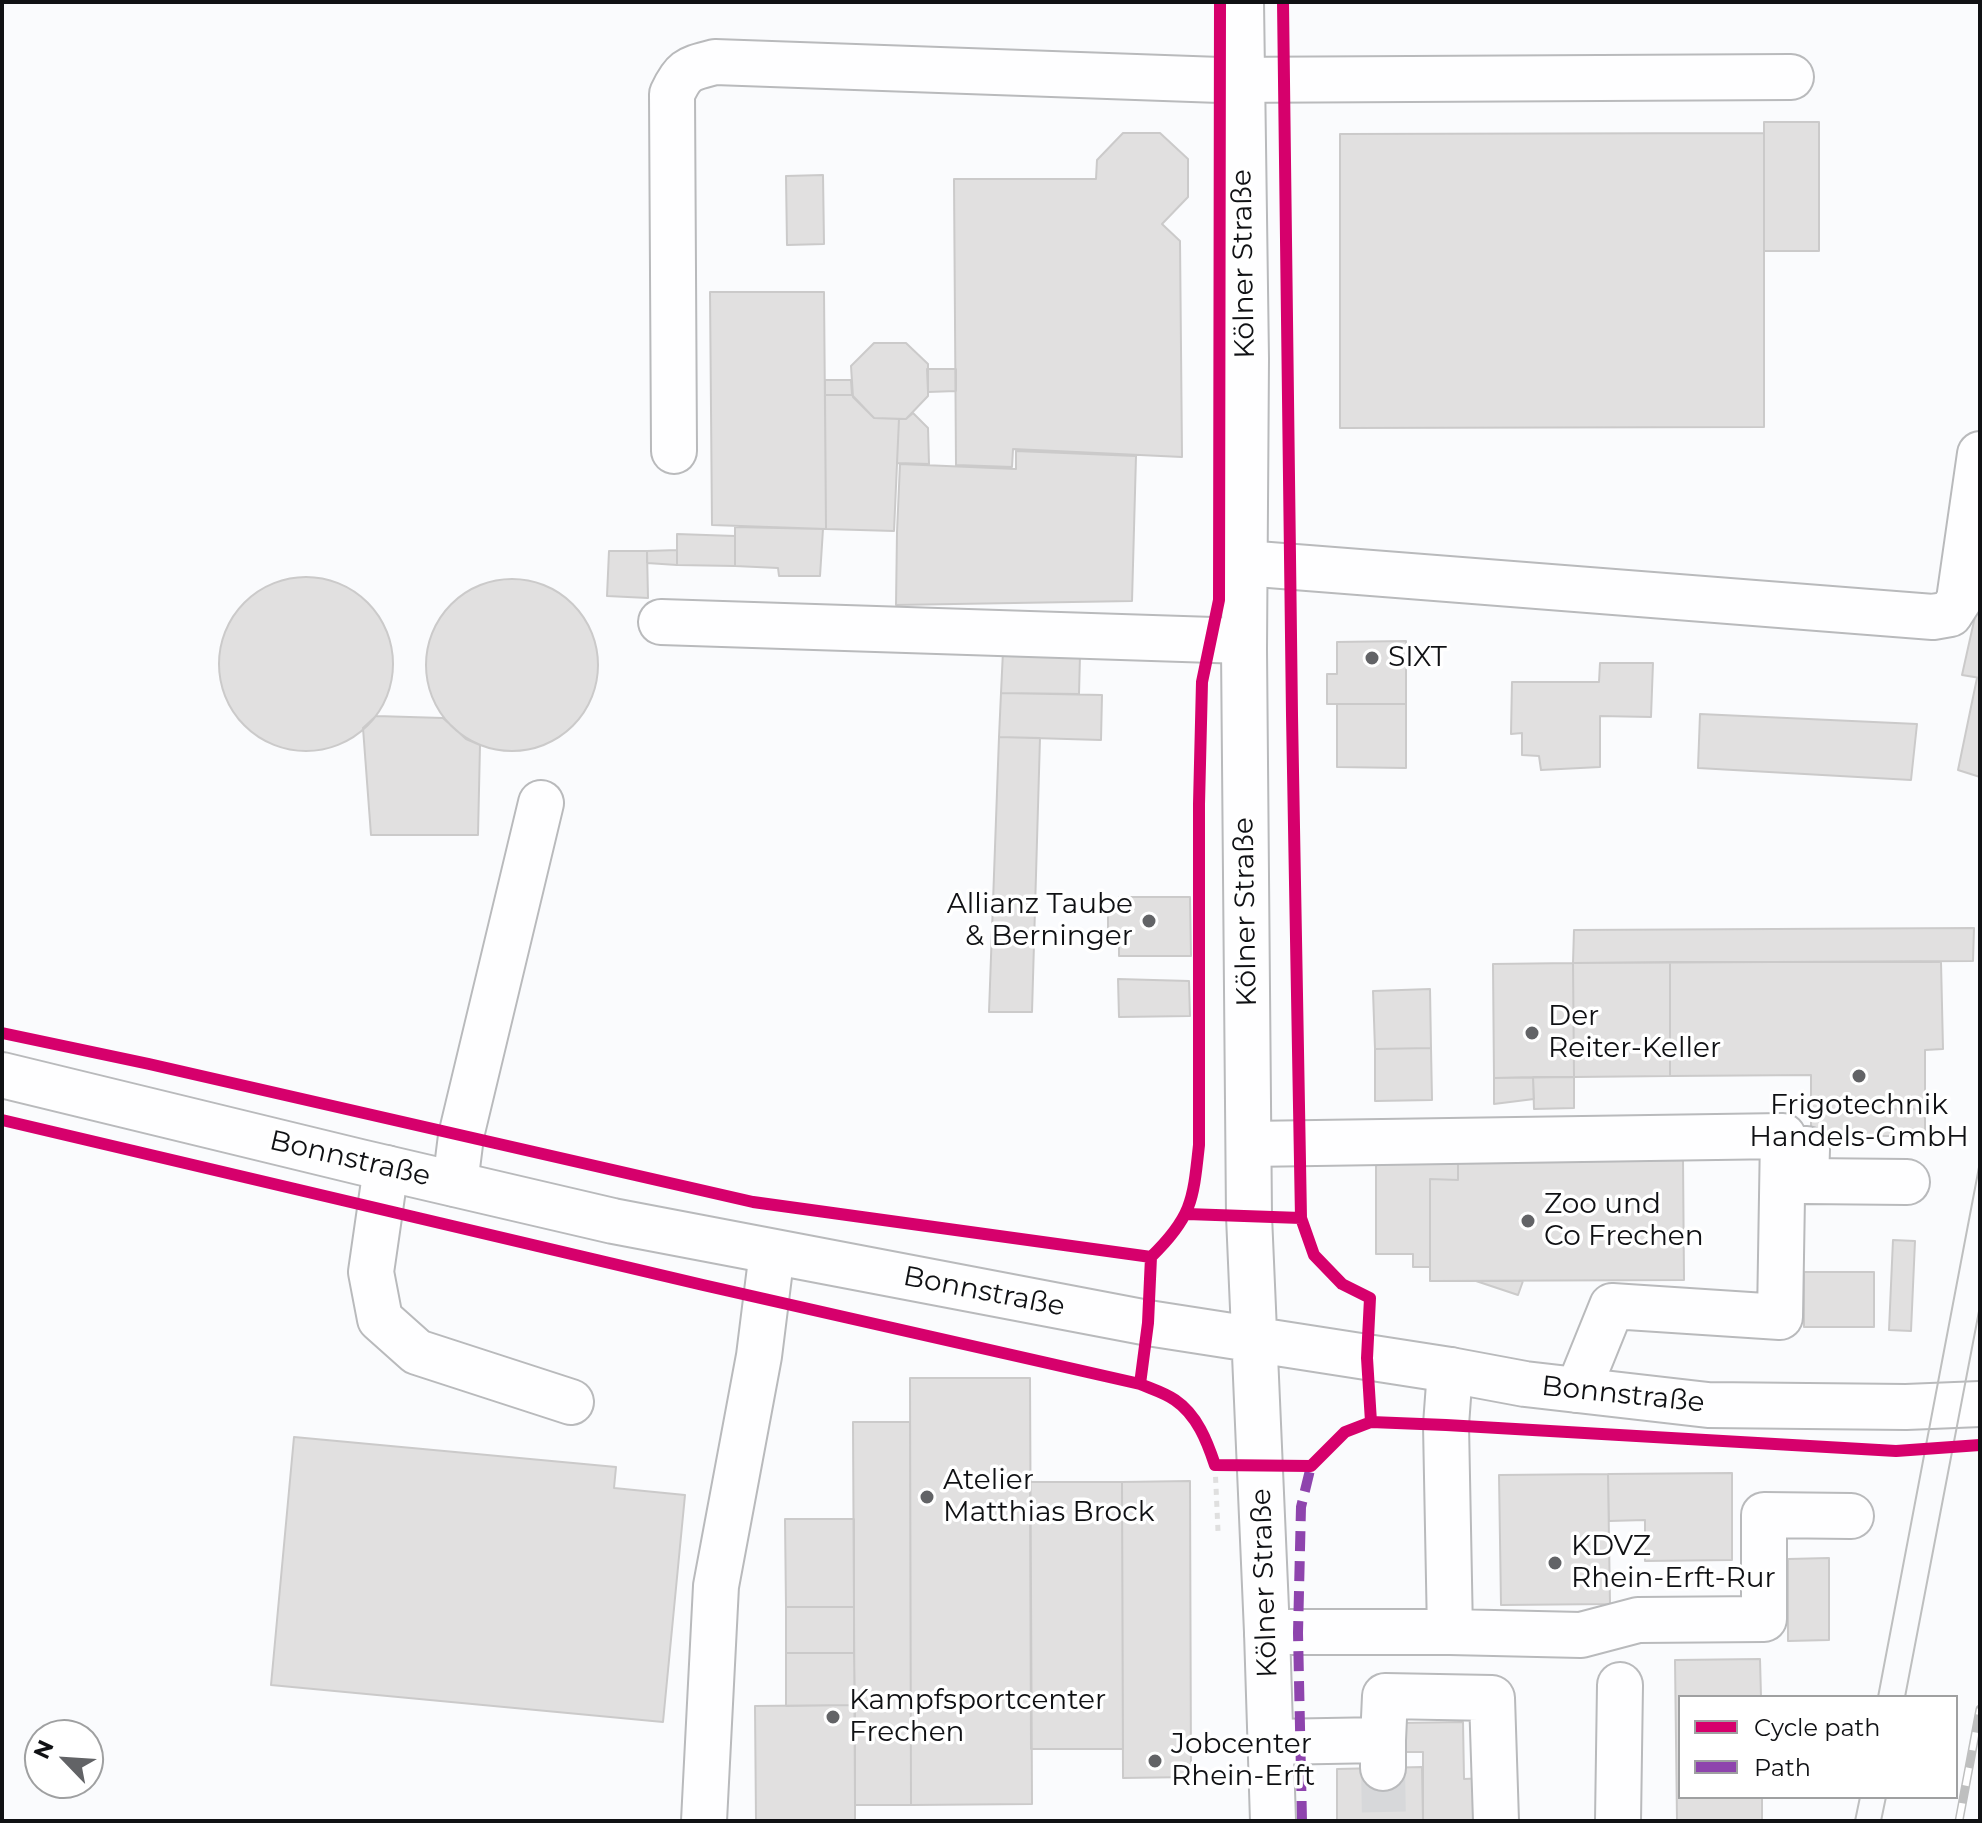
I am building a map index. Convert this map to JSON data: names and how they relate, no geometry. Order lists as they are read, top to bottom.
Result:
{
  "streets": {
    "main road": ["Kölner Straße", "Bonnstraße"]
  },
  "crossings": [
    ["Kölner Straße", "Bonnstraße"]
  ],
  "places": [
    "SIXT",
    "Allianz Taube & Berninger",
    "Der Reiter-Keller",
    "Frigotechnik Handels-GmbH",
    "Zoo und Co Frechen",
    "Atelier Matthias Brock",
    "KDVZ Rhein-Erft-Rur",
    "Kampfsportcenter Frechen",
    "Jobcenter Rhein-Erft"
  ],
  "legend": ["Cycle path", "Path"],
  "north": "top left"
}
